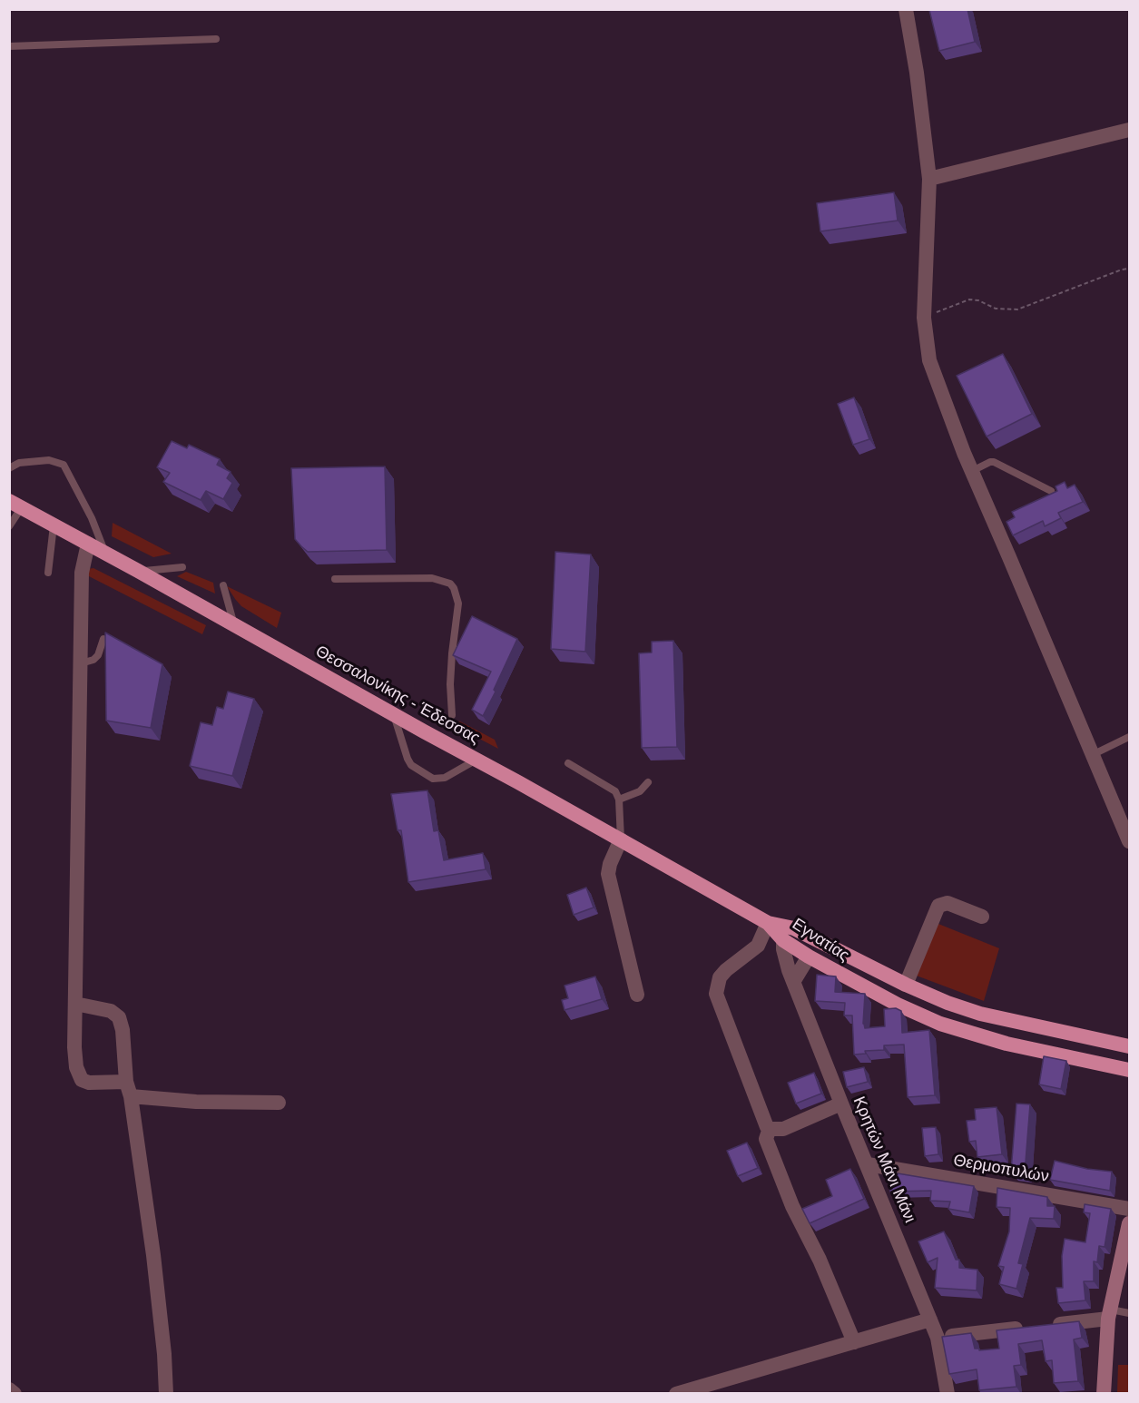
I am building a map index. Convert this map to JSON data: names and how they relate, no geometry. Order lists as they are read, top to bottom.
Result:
{
  "streets": {
    "highway": ["Θεσσαλονίκης - Έδεσσας", "Εγνατίας"],
    "street": ["Κρητών Μάνι Μάνι", "Θερμοπυλών"]
  },
  "crossings": [
    ["Θεσσαλονίκης - Έδεσσας", "Εγνατίας"],
    ["Εγνατίας", "Κρητών Μάνι Μάνι"],
    ["Κρητών Μάνι Μάνι", "Θερμοπυλών"]
  ]
}
